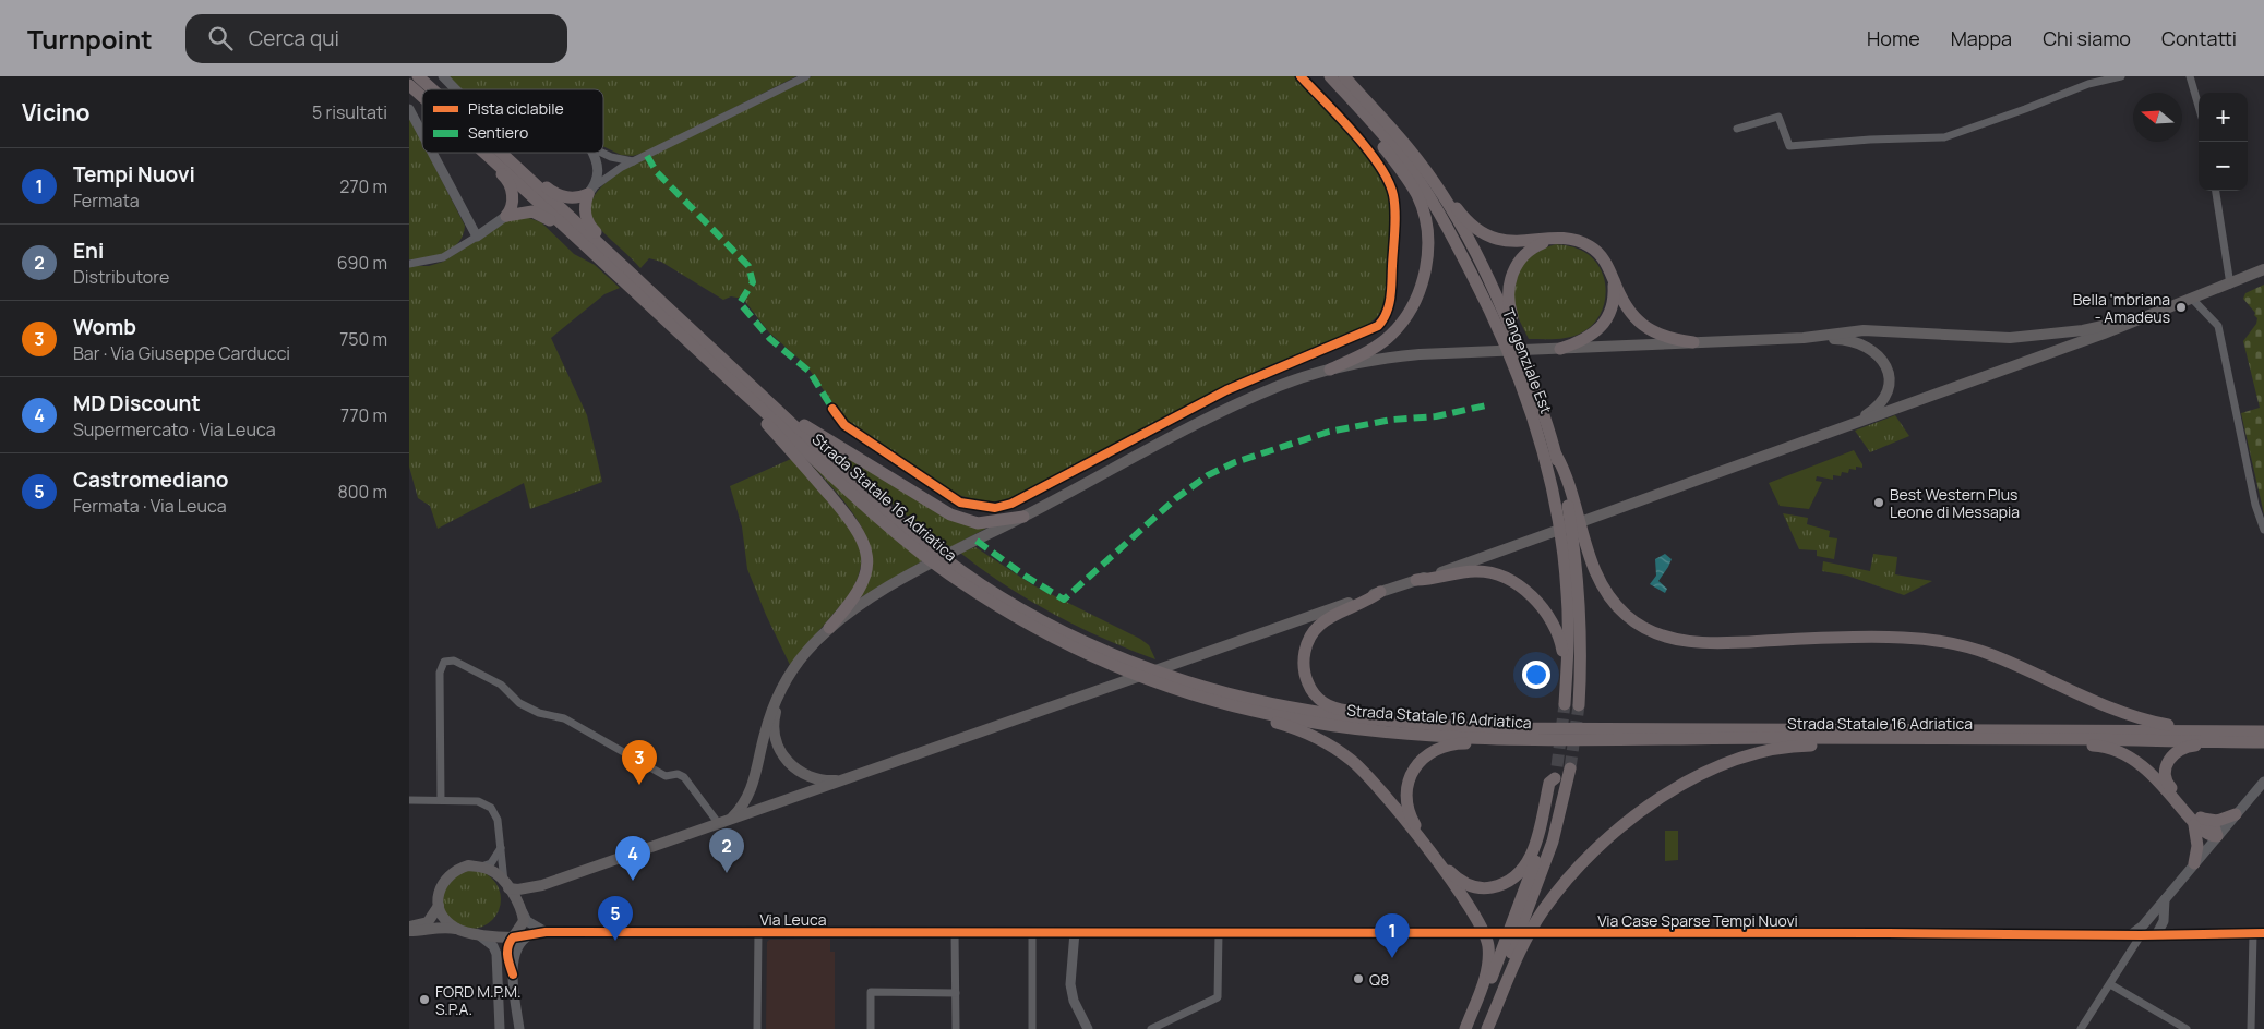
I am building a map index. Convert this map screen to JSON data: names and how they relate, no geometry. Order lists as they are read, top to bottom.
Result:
{
  "streets": {
    "highway": ["Tangenziale Est", "Strada Statale 16 Adriatica"],
    "street": ["Via Leuca", "Via Case Sparse Tempi Nuovi"]
  },
  "crossings": [
    ["Via Leuca", "Via Case Sparse Tempi Nuovi"]
  ],
  "places": [
    "Bella 'mbriana - Amadeus",
    "Best Western Plus Leone di Messapia",
    "Q8",
    "FORD M.P.M. S.P.A."
  ],
  "legend": ["Pista ciclabile", "Sentiero"],
  "north": "left",
  "page": {
    "header": "Turnpoint",
    "search": "Cerca qui",
    "nav": [
      "Home",
      "Mappa",
      "Chi siamo",
      "Contatti"
    ],
    "heading": ["Vicino", "5 risultati"],
    "map_buttons": ["+", "−"],
    "list": [
      {
        "mark": "1",
        "name": "Tempi Nuovi",
        "note": "Fermata",
        "value": "270 m"
      },
      {
        "mark": "2",
        "name": "Eni",
        "note": "Distributore",
        "value": "690 m"
      },
      {
        "mark": "3",
        "name": "Womb",
        "note": "Bar · Via Giuseppe Carducci",
        "value": "750 m"
      },
      {
        "mark": "4",
        "name": "MD Discount",
        "note": "Supermercato · Via Leuca",
        "value": "770 m"
      },
      {
        "mark": "5",
        "name": "Castromediano",
        "note": "Fermata · Via Leuca",
        "value": "800 m"
      }
    ],
    "pins": [
      "3",
      "2",
      "4",
      "5",
      "1"
    ]
  }
}
